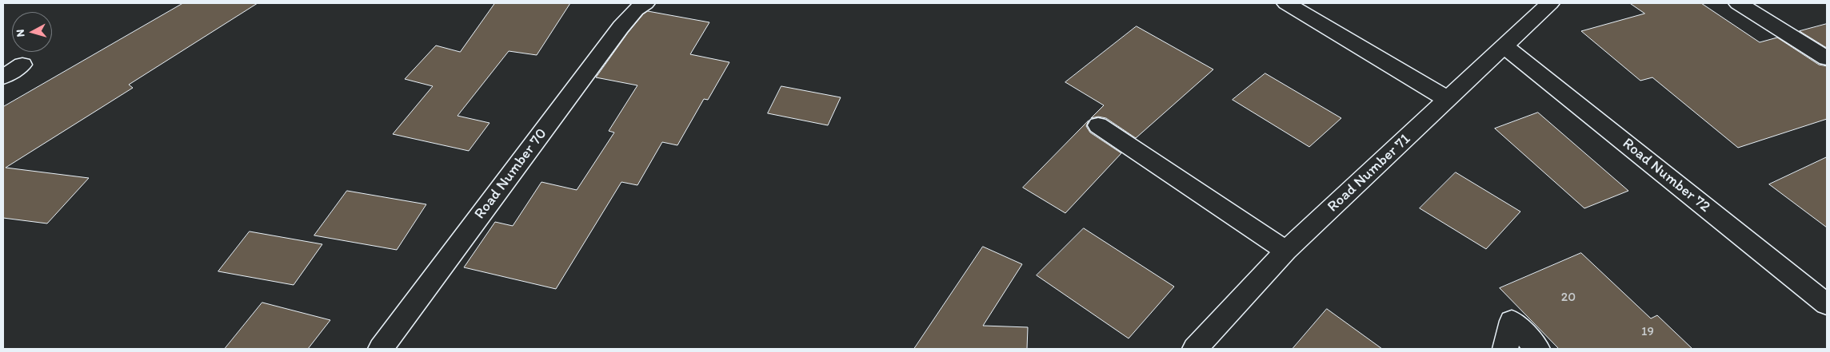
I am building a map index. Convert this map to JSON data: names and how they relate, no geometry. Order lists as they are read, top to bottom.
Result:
{
  "streets": {
    "street": ["Road Number 71", "Road Number 70", "Road Number 72"]
  },
  "crossings": [
    ["Road Number 71", "Road Number 72"]
  ],
  "house_numbers": ["20", "19"],
  "north": "left"
}
